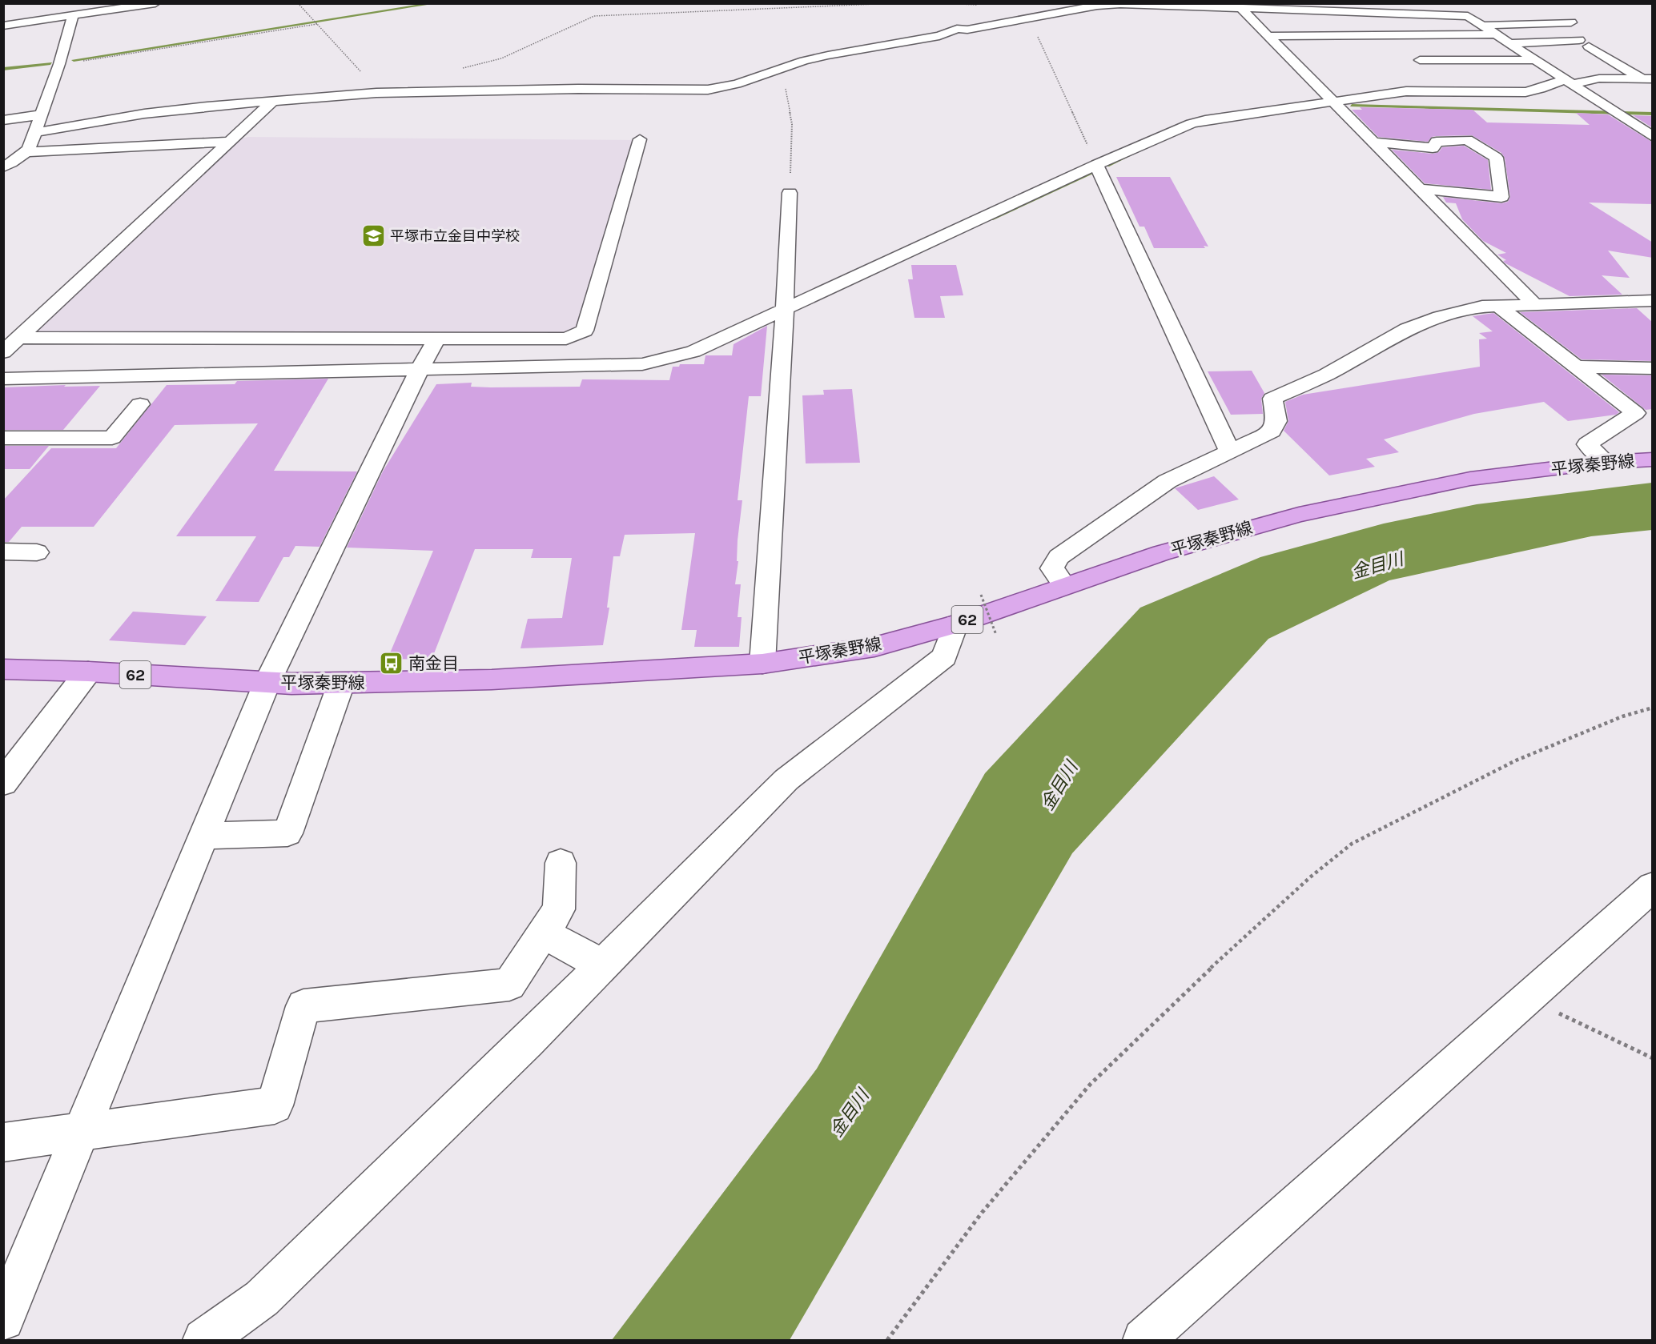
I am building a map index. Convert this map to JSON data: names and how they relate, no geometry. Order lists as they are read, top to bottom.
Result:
{
  "streets": {
    "main road": ["平塚秦野線", "62"]
  },
  "water": ["金目川"],
  "places": {
    "school or university": ["平塚市立金目中学校"],
    "bus stop": ["南金目"]
  }
}
